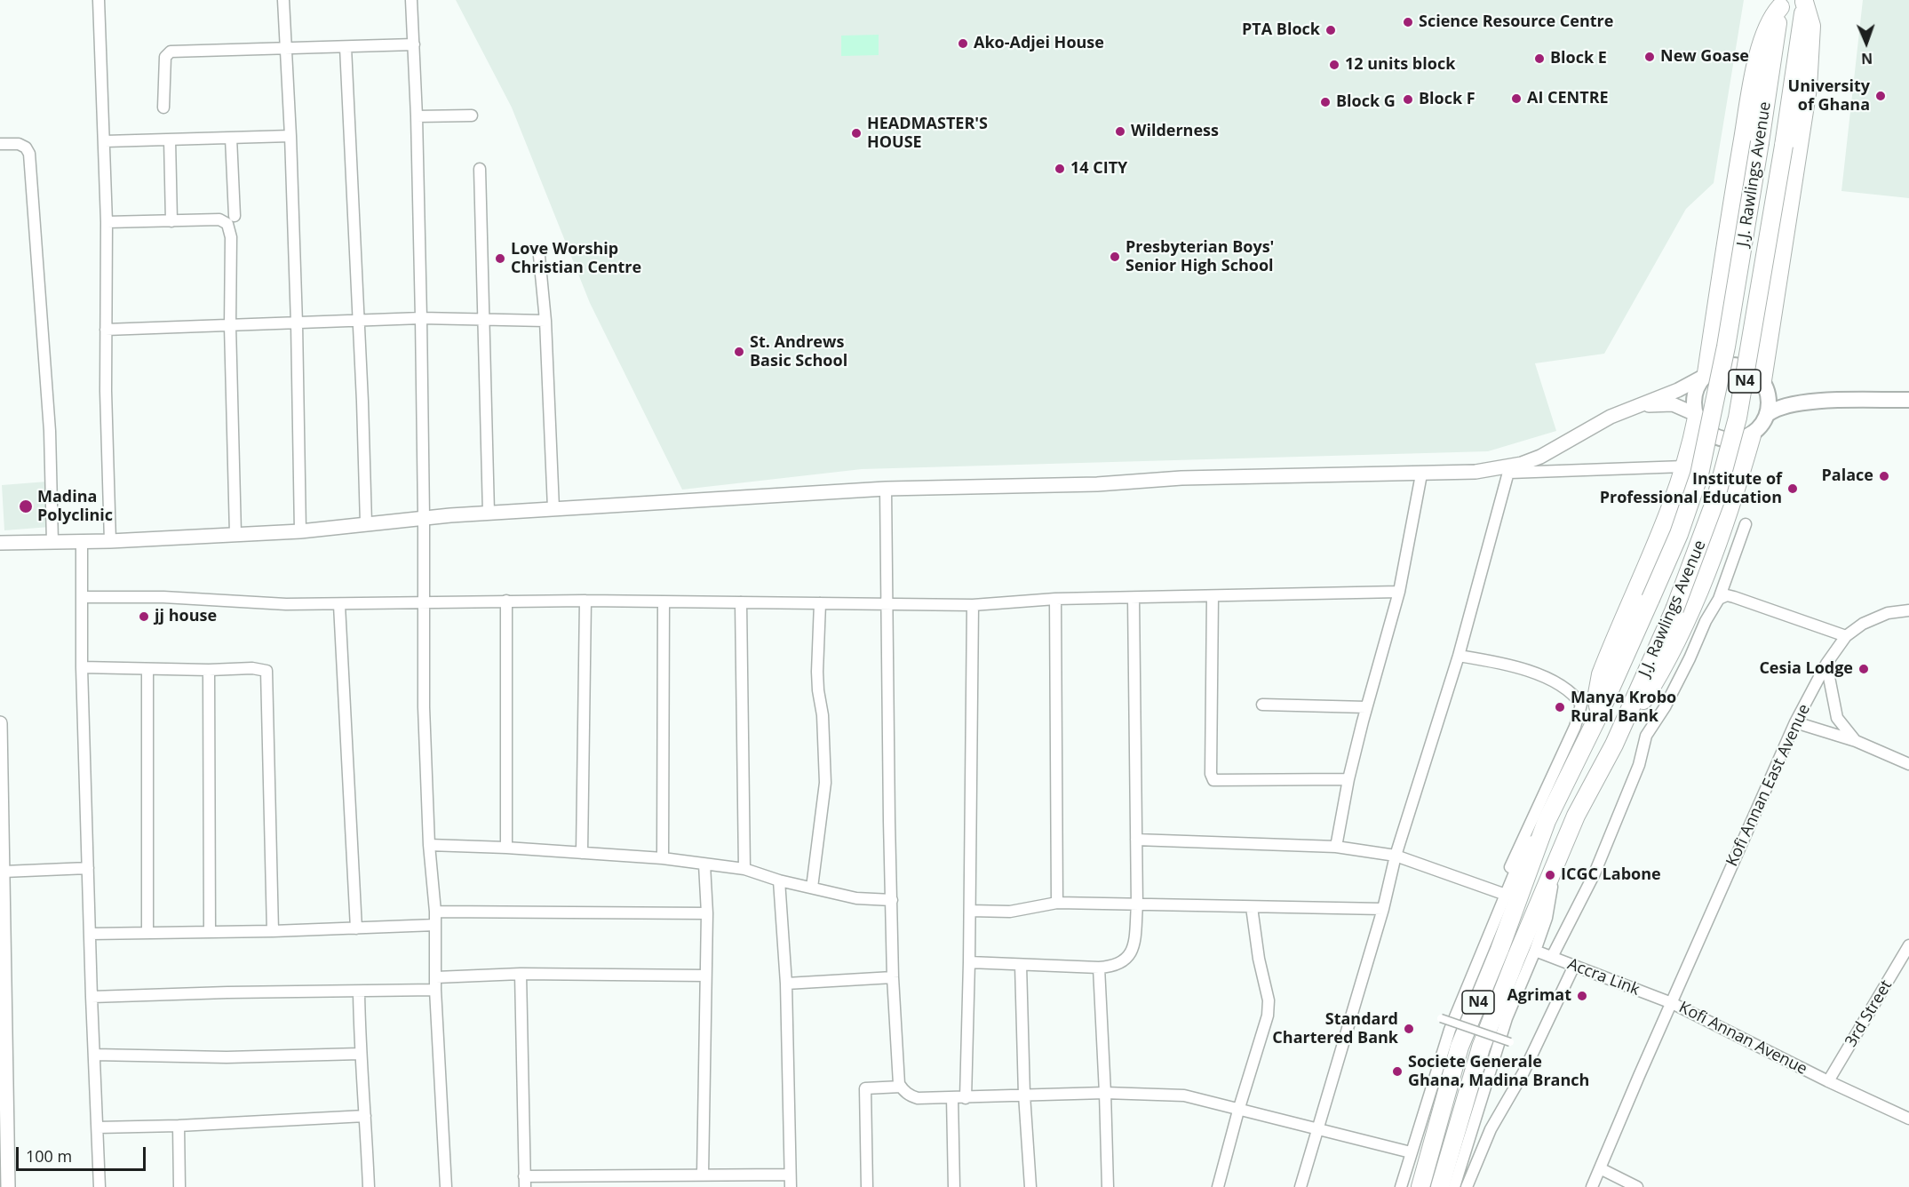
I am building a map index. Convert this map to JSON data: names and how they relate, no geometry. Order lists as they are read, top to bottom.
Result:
{
  "streets": {
    "highway": ["J.J. Rawlings Avenue", "N4"],
    "street": [
      "Kofi Annan East Avenue",
      "Accra Link",
      "3rd Street",
      "Kofi Annan Avenue"
    ]
  },
  "crossings": [
    ["Kofi Annan East Avenue", "Accra Link"],
    ["Kofi Annan East Avenue", "Kofi Annan Avenue"],
    ["Accra Link", "Kofi Annan Avenue"],
    ["3rd Street", "Kofi Annan Avenue"]
  ],
  "places": [
    "Science Resource Centre",
    "PTA Block",
    "Ako-Adjei House",
    "New Goase",
    "Block E",
    "12 units block",
    "University of Ghana",
    "AI CENTRE",
    "Block F",
    "Block G",
    "Wilderness",
    "HEADMASTER'S HOUSE",
    "14 CITY",
    "Presbyterian Boys' Senior High School",
    "Love Worship Christian Centre",
    "St. Andrews Basic School",
    "Palace",
    "Institute of Professional Education",
    "Madina Polyclinic",
    "jj house",
    "Cesia Lodge",
    "Manya Krobo Rural Bank",
    "ICGC Labone",
    "Agrimat",
    "Standard Chartered Bank",
    "Societe Generale Ghana, Madina Branch"
  ],
  "scale_bar": "100 m",
  "north": "bottom"
}
